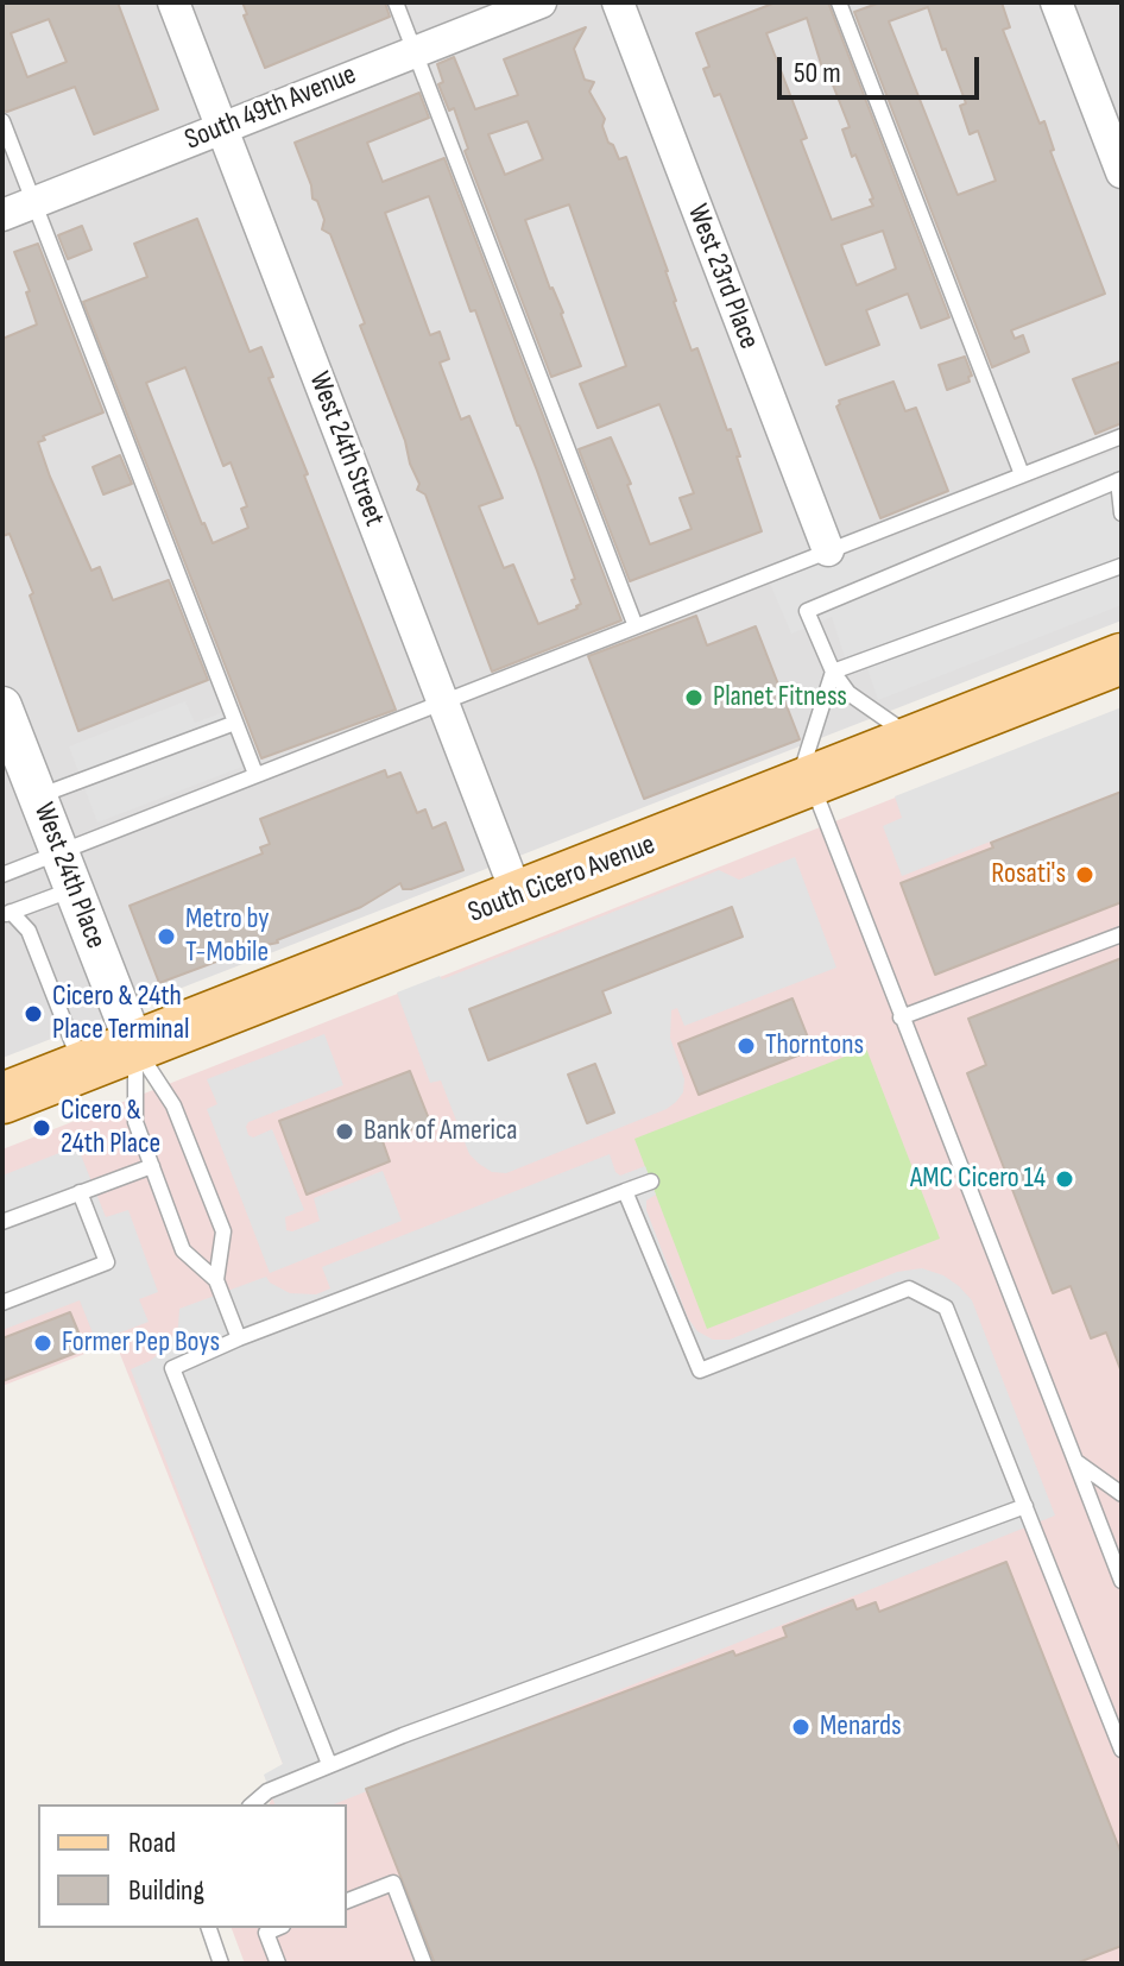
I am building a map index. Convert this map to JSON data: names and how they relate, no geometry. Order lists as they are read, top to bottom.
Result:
{
  "streets": {
    "main road": ["South Cicero Avenue"],
    "street": [
      "South 49th Avenue",
      "West 23rd Place",
      "West 24th Street",
      "West 24th Place"
    ]
  },
  "crossings": [
    ["South 49th Avenue", "West 24th Street"],
    ["West 24th Street", "South Cicero Avenue"],
    ["West 24th Place", "South Cicero Avenue"]
  ],
  "places": [
    "Planet Fitness",
    "Rosati's",
    "Metro by T-Mobile",
    "Cicero & 24th Place Terminal",
    "Thorntons",
    "Cicero & 24th Place",
    "Bank of America",
    "AMC Cicero 14",
    "Former Pep Boys",
    "Menards"
  ],
  "legend": ["Road", "Building"],
  "scale_bar": "50 m"
}
